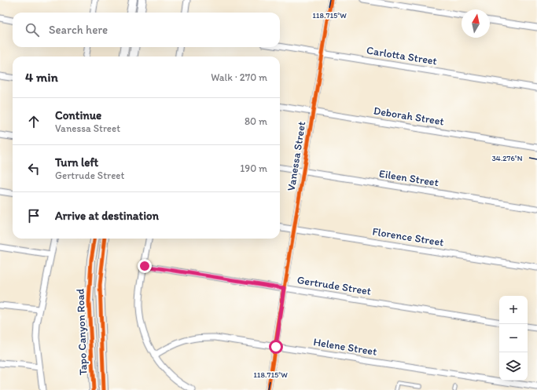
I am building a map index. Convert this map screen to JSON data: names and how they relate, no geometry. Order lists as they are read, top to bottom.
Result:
{
  "streets": {
    "main road": ["Tapo Canyon Road"],
    "street": [
      "Carlotta Street",
      "Deborah Street",
      "Vanessa Street",
      "Eileen Street",
      "Florence Street",
      "Gertrude Street",
      "Helene Street"
    ]
  },
  "crossings": [
    ["Carlotta Street", "Vanessa Street"],
    ["Deborah Street", "Vanessa Street"],
    ["Vanessa Street", "Eileen Street"],
    ["Vanessa Street", "Florence Street"],
    ["Vanessa Street", "Gertrude Street"],
    ["Vanessa Street", "Helene Street"]
  ],
  "north": "top",
  "page": {
    "search": "Search here",
    "heading": ["4 min", "Walk · 270 m"],
    "list": [
      ["Continue", "Vanessa Street", "80 m"],
      ["Turn left", "Gertrude Street", "190 m"],
      "Arrive at destination"
    ],
    "map_buttons": ["+", "−"]
  },
  "coordinates": ["118.715°W", "34.276°N"]
}
